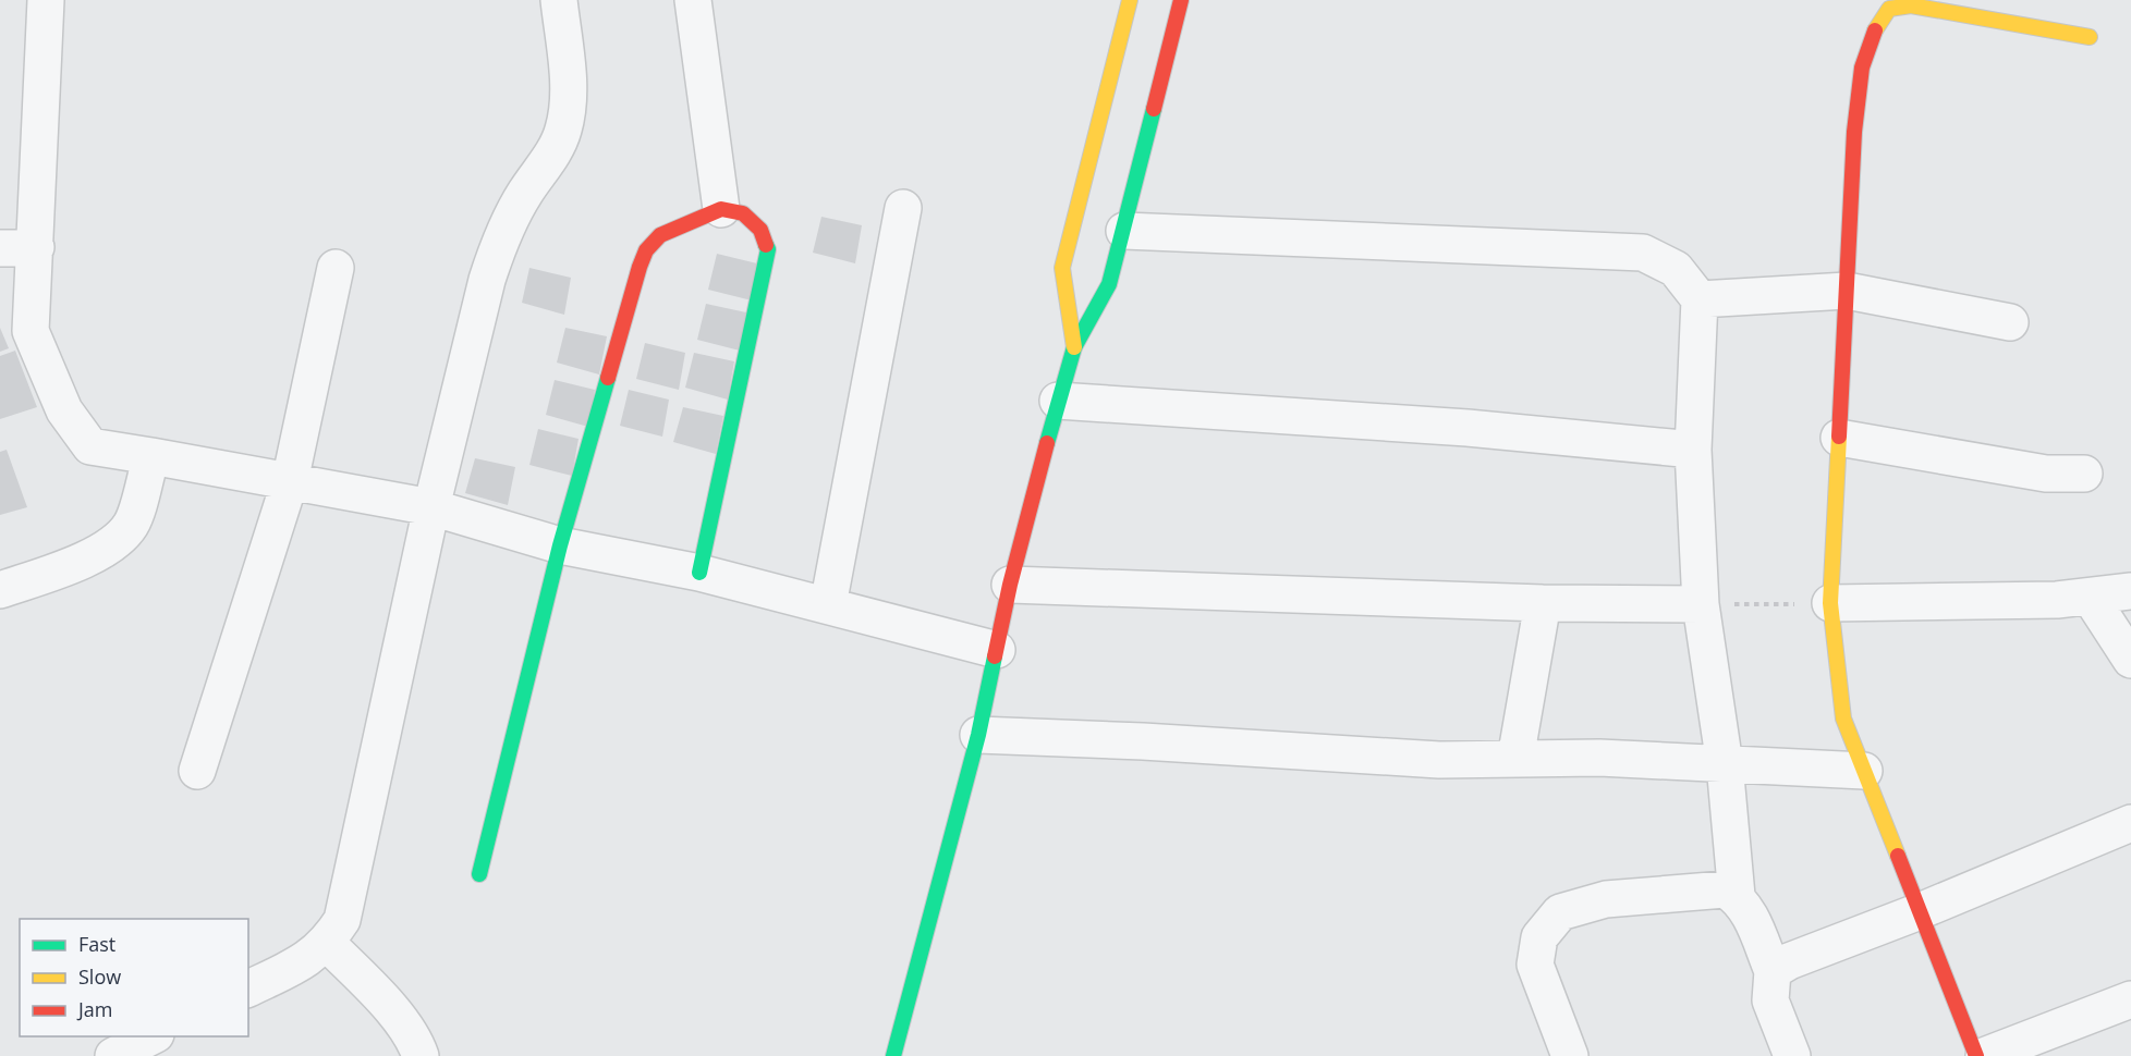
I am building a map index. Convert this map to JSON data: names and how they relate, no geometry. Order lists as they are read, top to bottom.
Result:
{
  "legend": ["Fast", "Slow", "Jam"]
}
